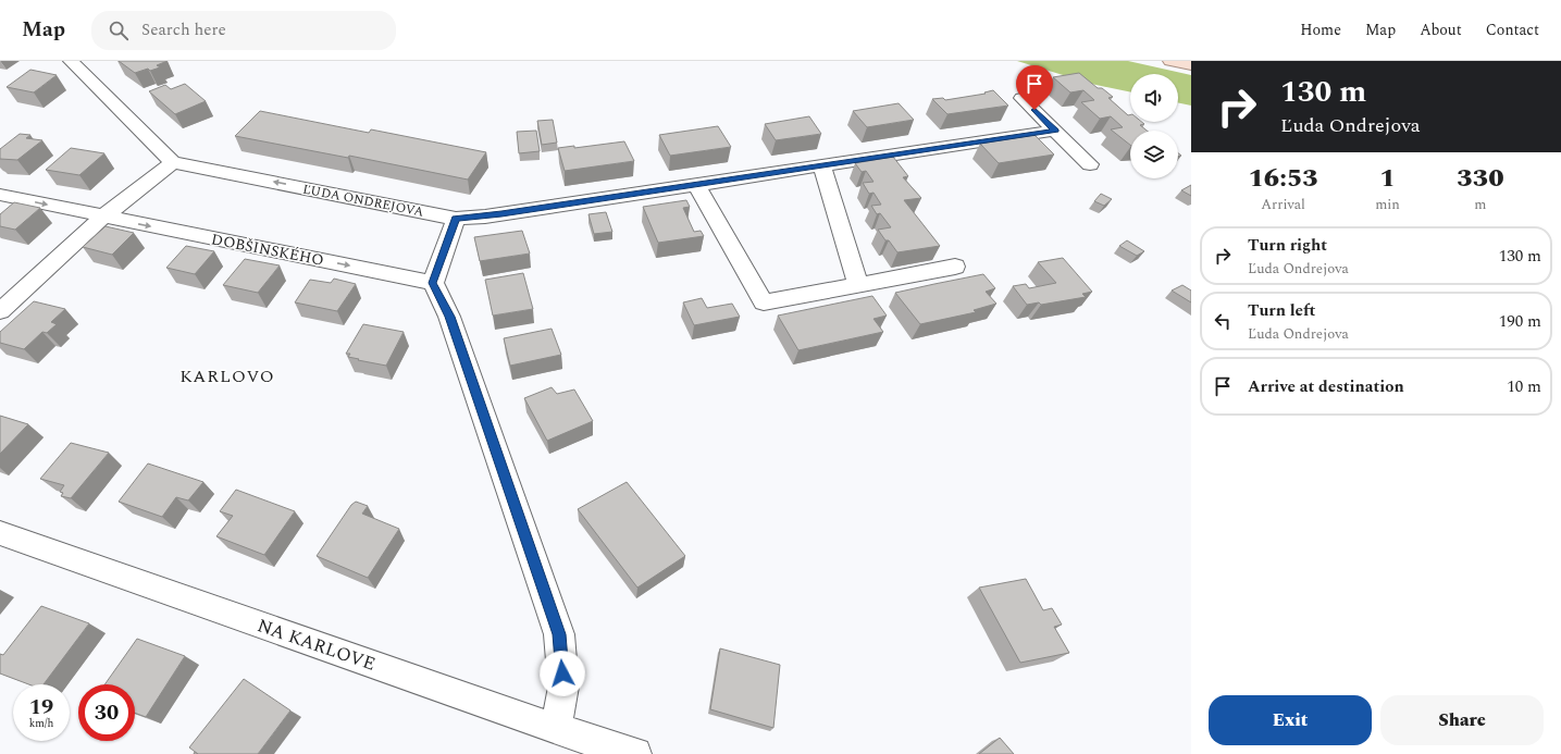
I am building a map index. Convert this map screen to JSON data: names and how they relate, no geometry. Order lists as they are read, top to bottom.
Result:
{
  "streets": {
    "street": ["ĽUDA ONDREJOVA", "DOBŠINSKÉHO", "NA KARLOVE"]
  },
  "one_way": ["DOBŠINSKÉHO"],
  "districts": ["KARLOVO"],
  "page": {
    "header": "Map",
    "search": "Search here",
    "nav": [
      "Home",
      "Map",
      "About",
      "Contact"
    ],
    "turn": ["130 m", "Ľuda Ondrejova"],
    "eta": [
      "16:53",
      "Arrival",
      "1",
      "min",
      "330",
      "m"
    ],
    "list": [
      {
        "name": "Turn right",
        "note": "Ľuda Ondrejova",
        "value": "130 m"
      },
      {
        "name": "Turn left",
        "note": "Ľuda Ondrejova",
        "value": "190 m"
      },
      {
        "name": "Arrive at destination",
        "value": "10 m"
      }
    ],
    "speed": "19 km/h",
    "limit": "30",
    "buttons": ["Exit", "Share"]
  }
}
